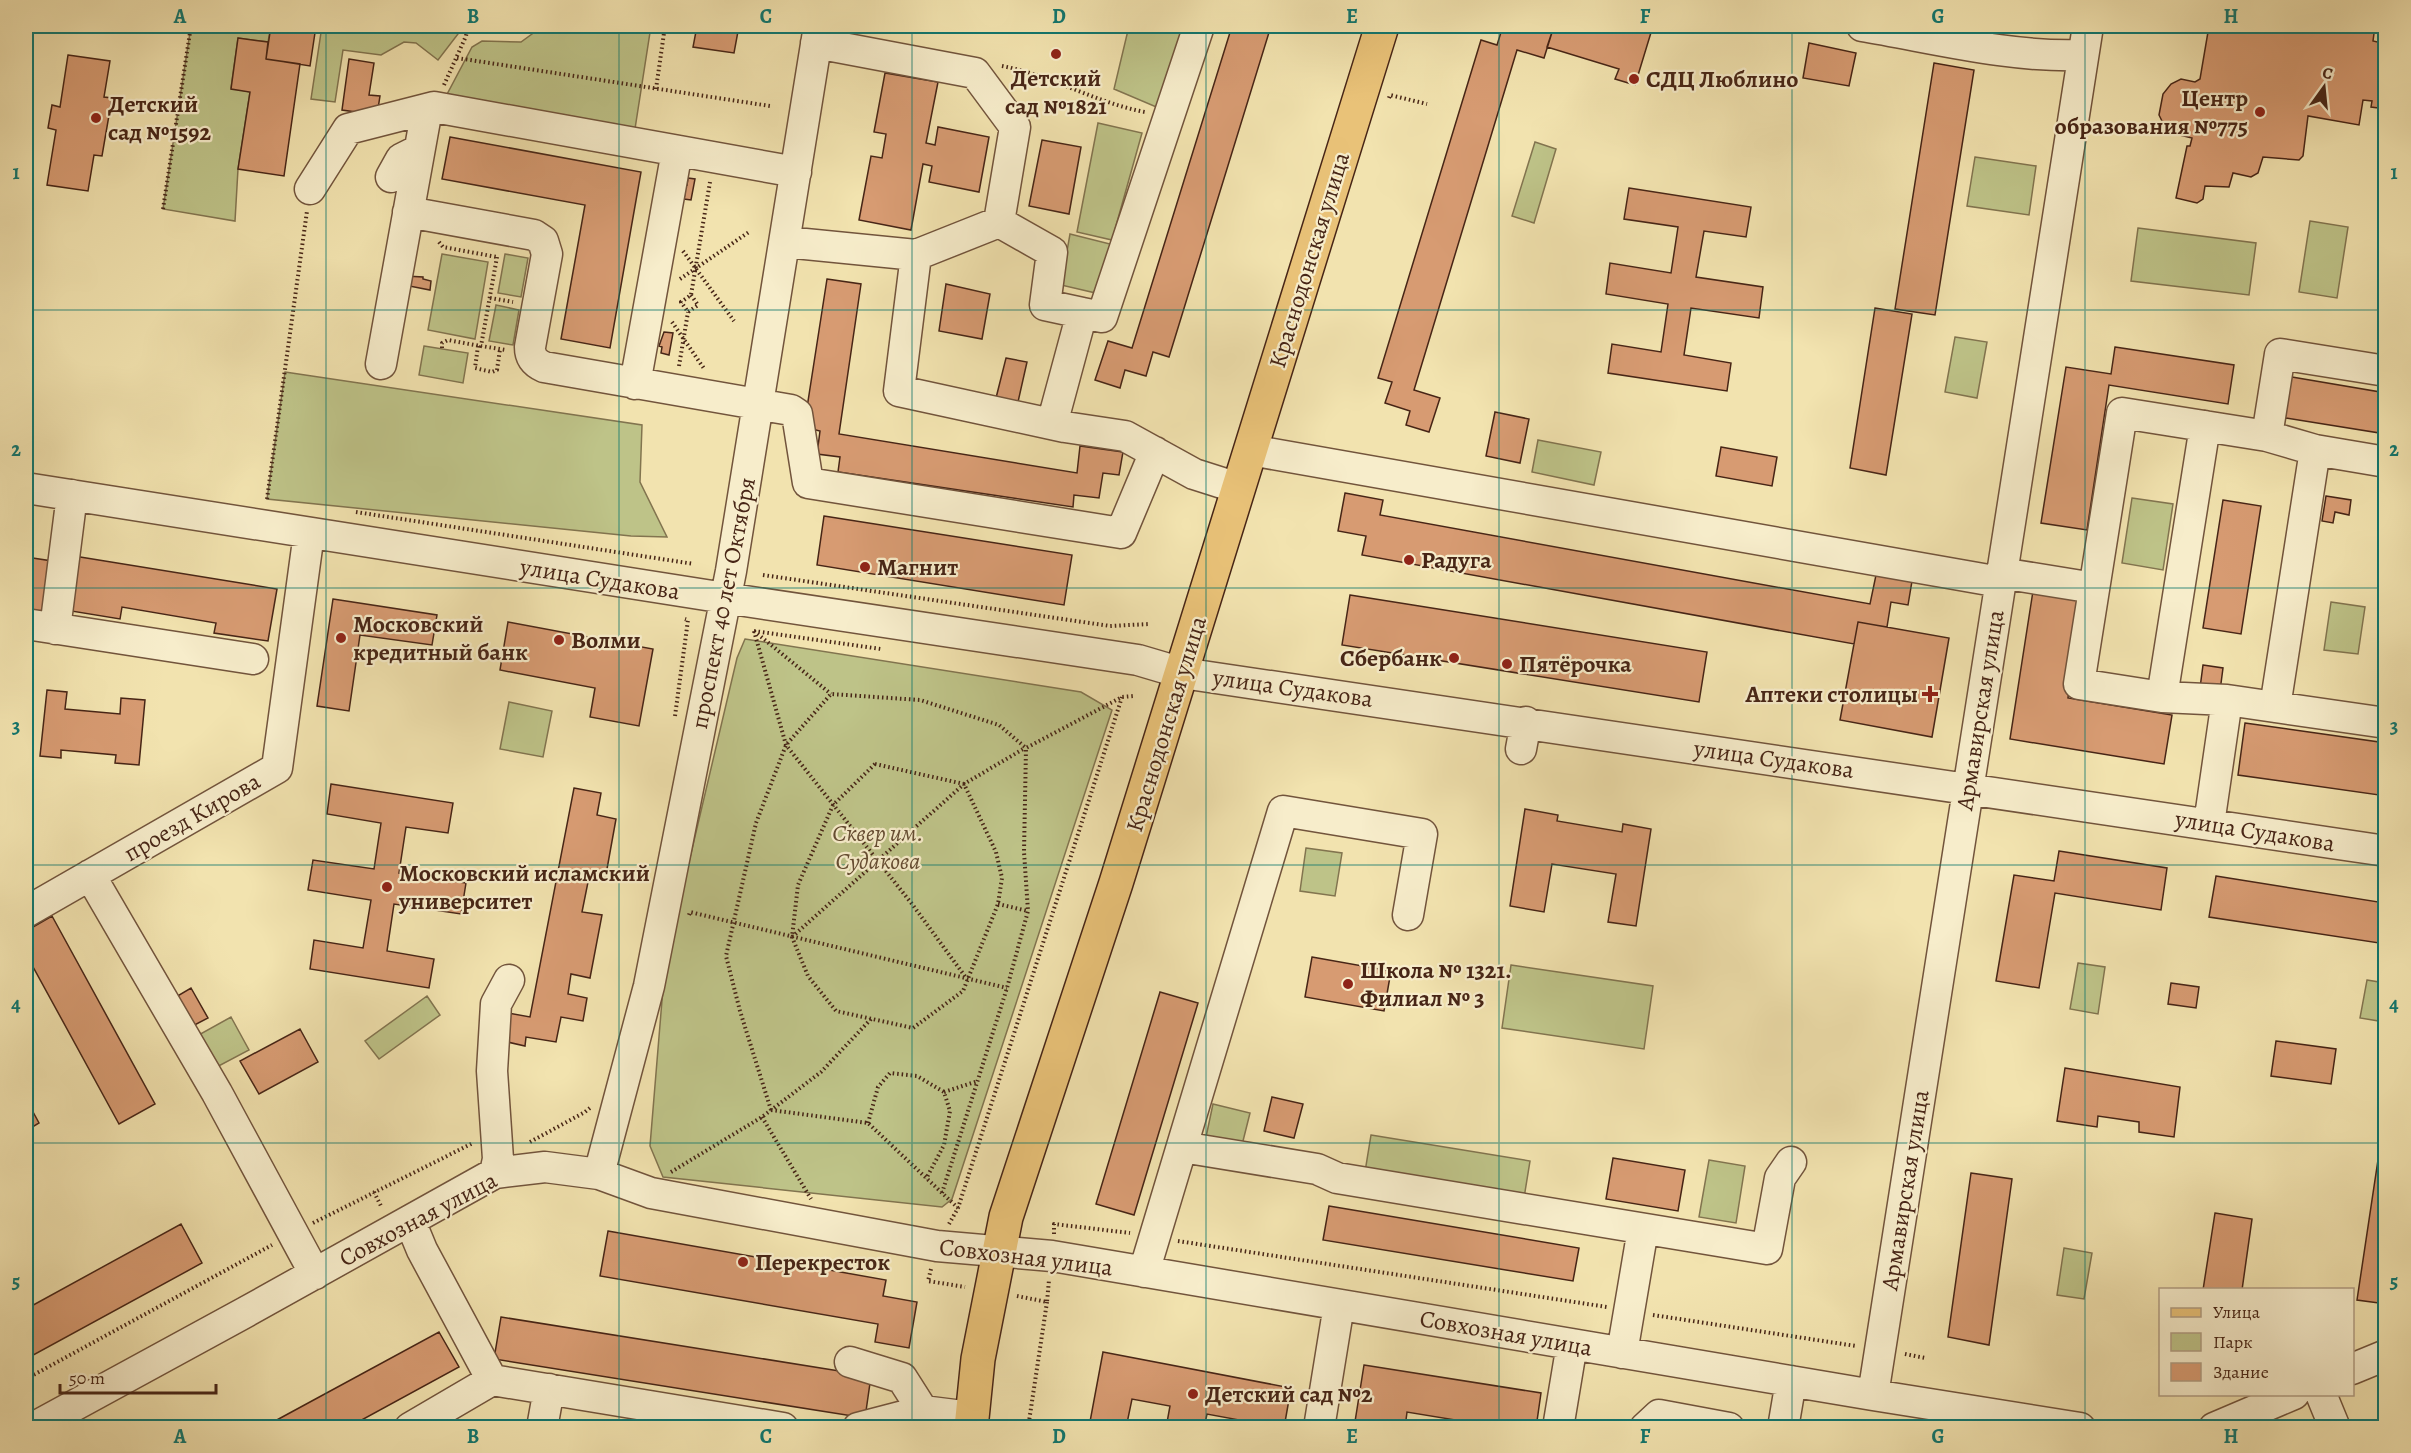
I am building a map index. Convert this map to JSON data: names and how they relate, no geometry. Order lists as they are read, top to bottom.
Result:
{
  "streets": {
    "main road": ["Краснодонская улица"],
    "street": [
      "улица Судакова",
      "проспект 40 лет Октября",
      "Армавирская улица",
      "проезд Кирова",
      "Совхозная улица"
    ]
  },
  "crossings": [
    ["Краснодонская улица", "улица Судакова"],
    ["Краснодонская улица", "Совхозная улица"],
    ["улица Судакова", "проспект 40 лет Октября"],
    ["улица Судакова", "Армавирская улица"],
    ["улица Судакова", "проезд Кирова"],
    ["проспект 40 лет Октября", "Совхозная улица"],
    ["Армавирская улица", "Совхозная улица"]
  ],
  "parks": ["Сквер им. Судакова"],
  "places": {
    "other": [
      "Детский сад №1821",
      "СДЦ Люблино",
      "Центр образования №775",
      "Детский сад №1592",
      "Радуга",
      "Магнит",
      "Московский кредитный банк",
      "Волми",
      "Сбербанк",
      "Пятёрочка",
      "Московский исламский университет",
      "Школа № 1321. Филиал № 3",
      "Перекресток",
      "Детский сад №2"
    ],
    "health": ["Аптеки столицы"]
  },
  "legend": ["Улица", "Парк", "Здание"],
  "scale_bar": "50 m",
  "north": "top",
  "grid": {
    "columns": [
      "A",
      "B",
      "C",
      "D",
      "E",
      "F",
      "G",
      "H"
    ],
    "rows": [
      "1",
      "2",
      "3",
      "4",
      "5"
    ]
  }
}
